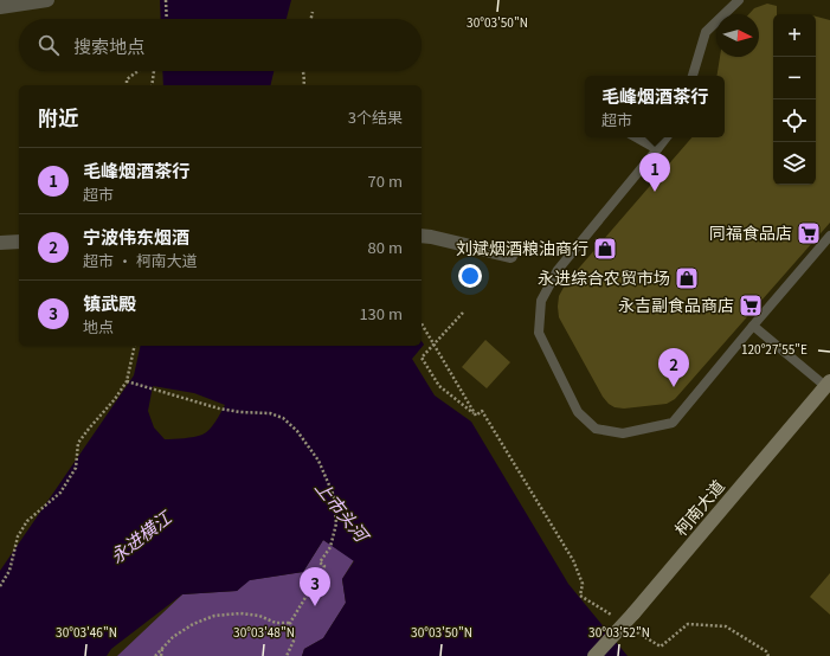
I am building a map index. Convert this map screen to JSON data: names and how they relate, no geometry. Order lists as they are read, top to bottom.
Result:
{
  "streets": {
    "main road": ["柯南大道"]
  },
  "water": ["上市头河", "永进横江"],
  "places": {
    "supermarket": ["同福食品店", "永吉副食品商店"],
    "shop": ["刘斌烟酒粮油商行", "永进综合农贸市场"]
  },
  "north": "right",
  "page": {
    "map_buttons": ["+", "−"],
    "search": "搜索地点",
    "popup": ["毛峰烟酒茶行", "超市"],
    "heading": ["附近", "3个结果"],
    "list": [
      {
        "mark": "1",
        "name": "毛峰烟酒茶行",
        "note": "超市",
        "value": "70 m"
      },
      {
        "mark": "2",
        "name": "宁波伟东烟酒",
        "note": "超市 · 柯南大道",
        "value": "80 m"
      },
      {
        "mark": "3",
        "name": "镇武殿",
        "note": "地点",
        "value": "130 m"
      }
    ],
    "pins": ["1", "2", "3"]
  },
  "coordinates": [
    "30°03'50\"N",
    "120°27'55\"E",
    "30°03'46\"N",
    "30°03'48\"N",
    "30°03'52\"N"
  ]
}
